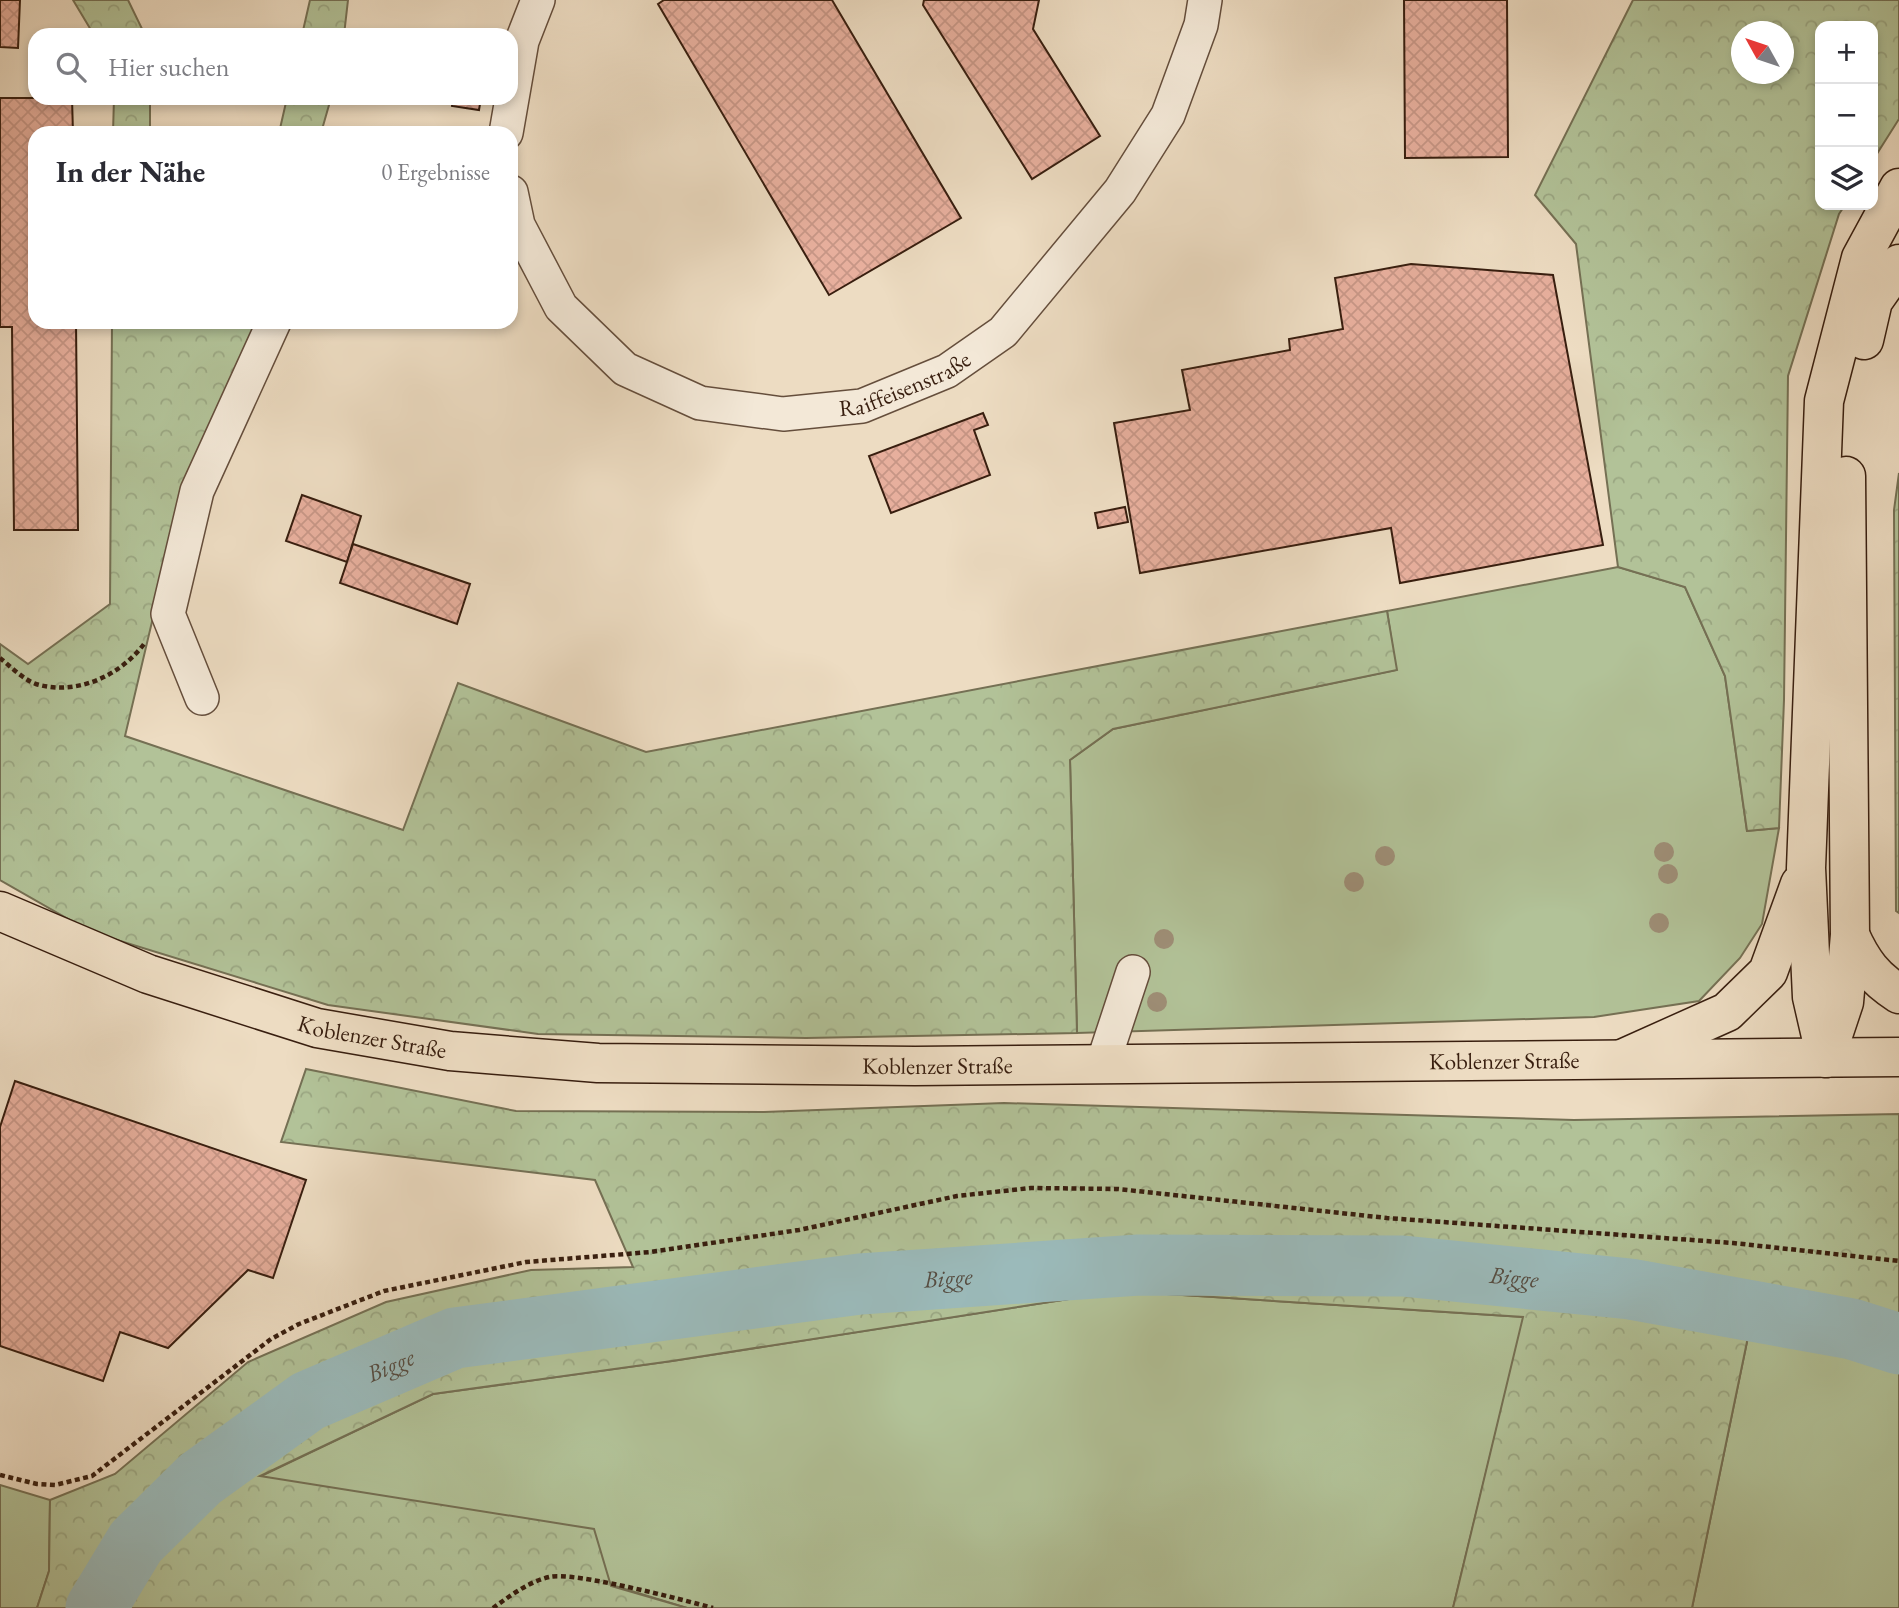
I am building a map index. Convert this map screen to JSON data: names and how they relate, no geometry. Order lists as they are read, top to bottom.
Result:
{
  "streets": {
    "main road": ["Koblenzer Straße"],
    "street": ["Raiffeisenstraße"]
  },
  "water": ["Bigge"],
  "north": "top left",
  "page": {
    "map_buttons": ["+", "−"],
    "search": "Hier suchen",
    "heading": ["In der Nähe", "0 Ergebnisse"]
  }
}
